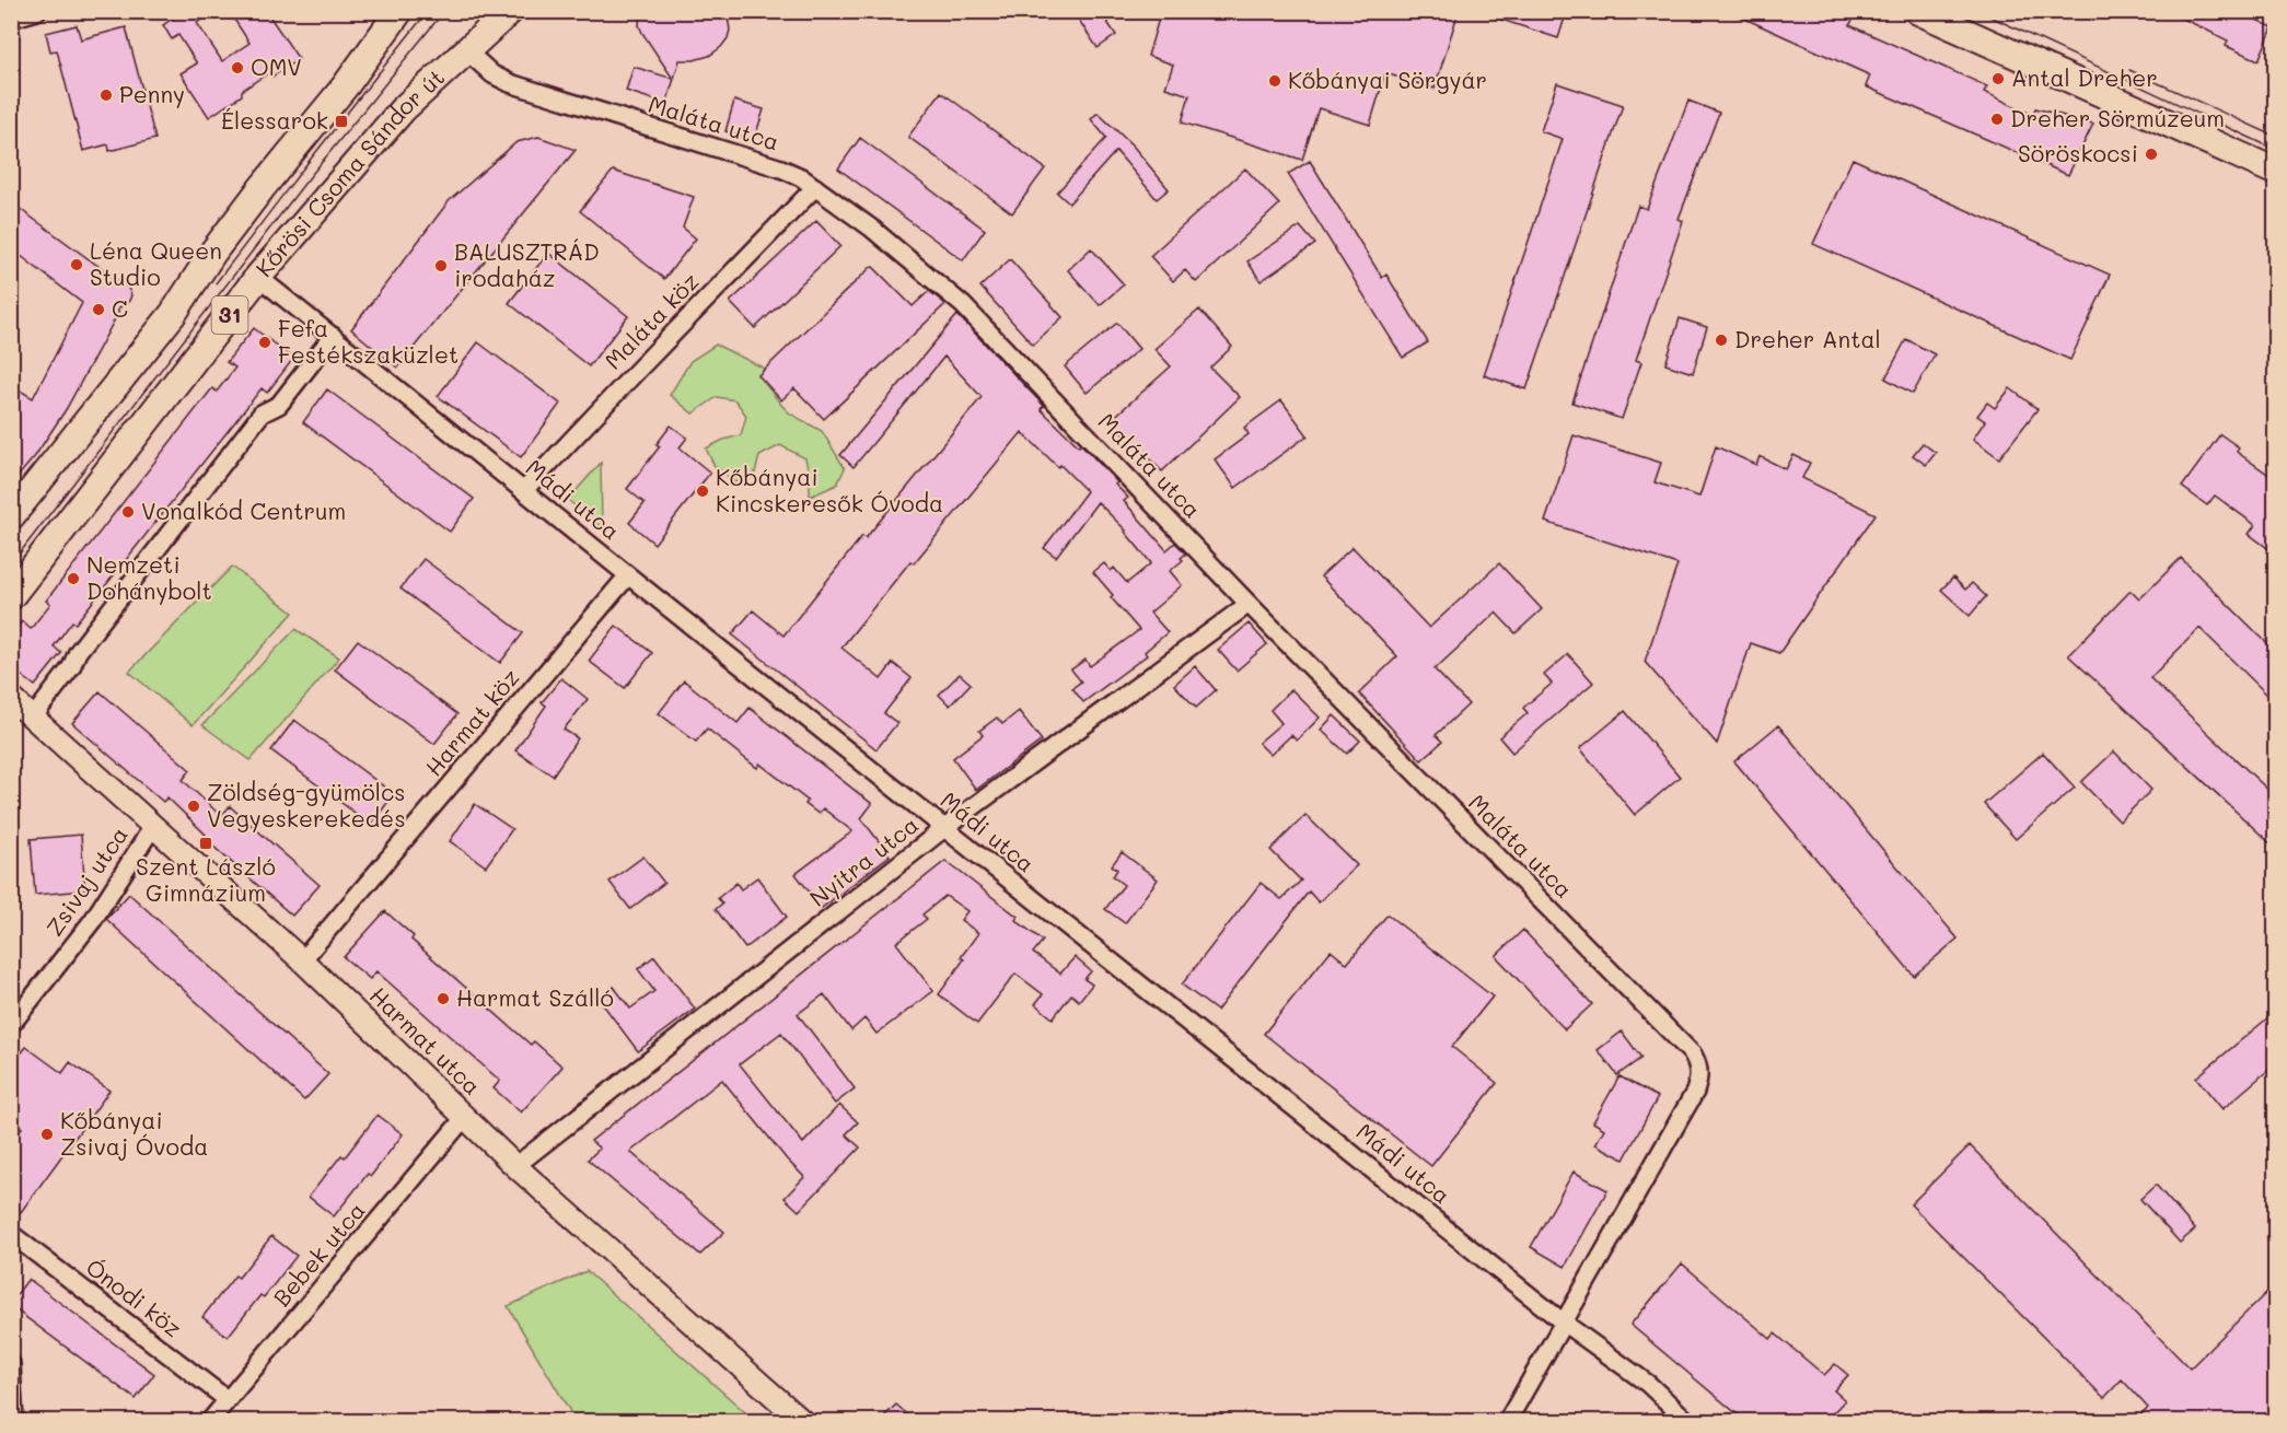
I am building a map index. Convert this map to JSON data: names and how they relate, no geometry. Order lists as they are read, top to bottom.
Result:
{
  "streets": {
    "main road": ["Kőrösi Csoma Sándor út", "31"],
    "street": [
      "Maláta utca",
      "Maláta köz",
      "Mádi utca",
      "Harmat köz",
      "Nyitra utca",
      "Zsivaj utca",
      "Harmat utca",
      "Bebek utca",
      "Ónodi köz"
    ]
  },
  "crossings": [
    ["Maláta utca", "Kőrösi Csoma Sándor út"],
    ["Maláta utca", "Maláta köz"],
    ["Maláta utca", "Mádi utca"],
    ["Maláta utca", "Nyitra utca"],
    ["Kőrösi Csoma Sándor út", "Mádi utca"],
    ["Maláta köz", "Mádi utca"],
    ["Mádi utca", "Harmat köz"],
    ["Mádi utca", "Nyitra utca"],
    ["Harmat köz", "Harmat utca"],
    ["Nyitra utca", "Harmat utca"],
    ["Zsivaj utca", "Harmat utca"],
    ["Harmat utca", "Bebek utca"],
    ["Bebek utca", "Ónodi köz"]
  ],
  "places": {
    "other": [
      "OMV",
      "Antal Dreher",
      "Kőbányai Sörgyár",
      "Penny",
      "Dreher Sörmúzeum",
      "Söröskocsi",
      "Léna Queen Studio",
      "BALUSZTRÁD irodaház",
      "C",
      "Dreher Antal",
      "Fefa Festékszaküzlet",
      "Kőbányai Kincskeresők Óvoda",
      "Vonalkód Centrum",
      "Nemzeti Dohánybolt",
      "Zöldség-gyümölcs Vegyeskerekedés",
      "Harmat Szálló",
      "Kőbányai Zsivaj Óvoda"
    ],
    "transit": ["Élessarok", "Szent László Gimnázium"]
  }
}
